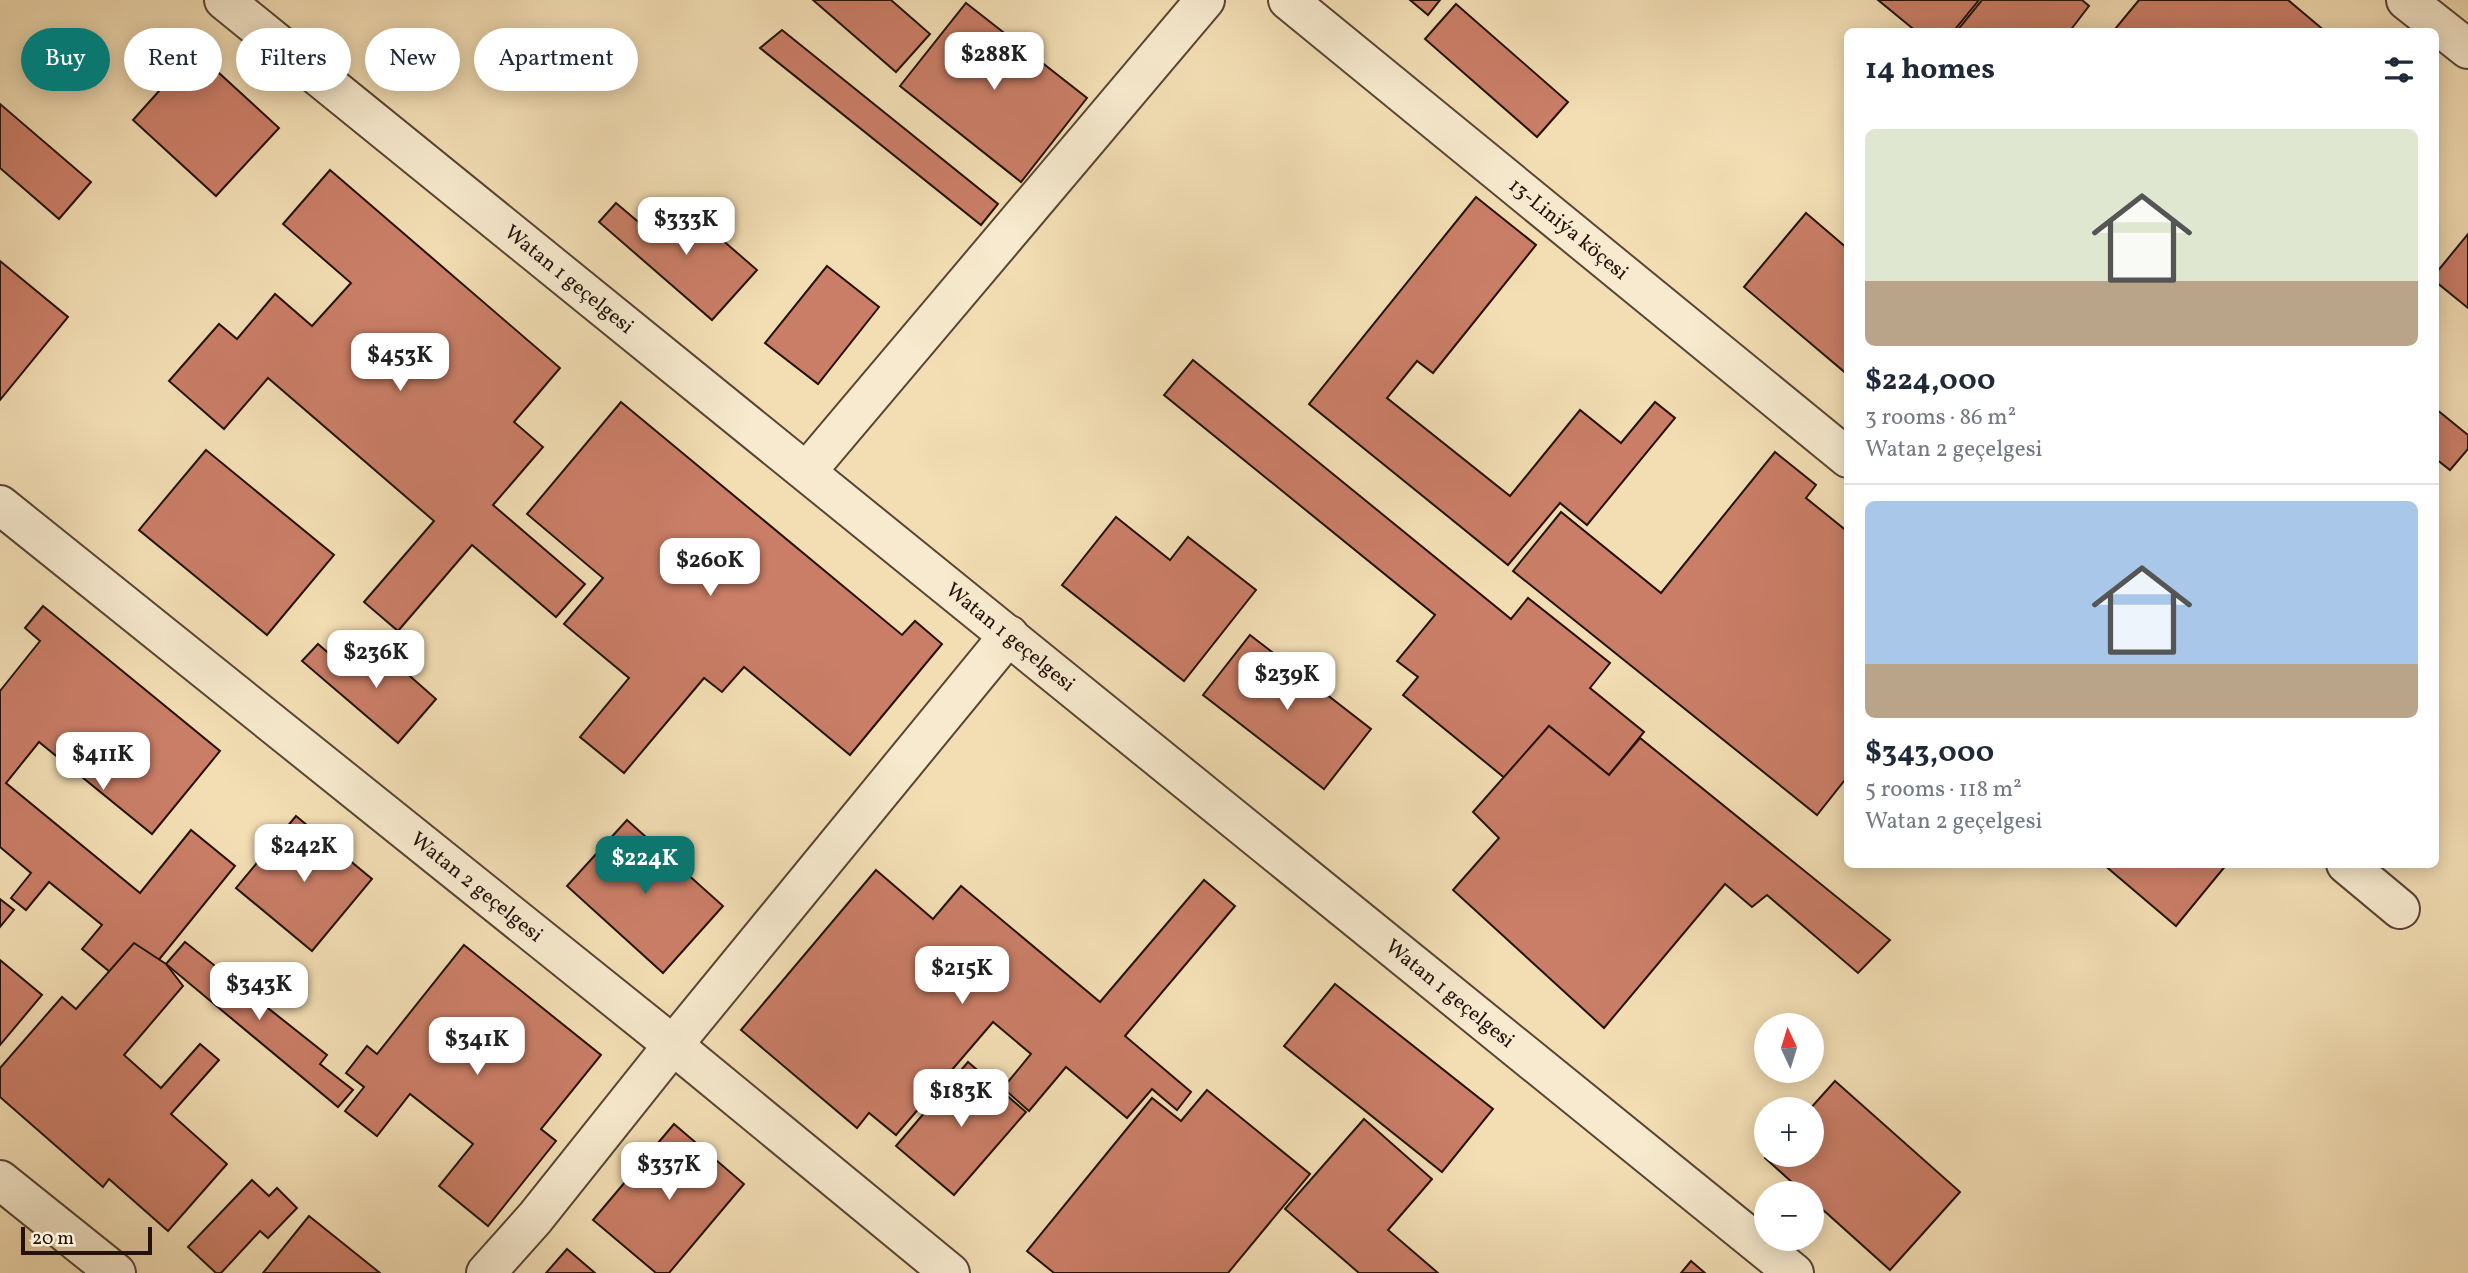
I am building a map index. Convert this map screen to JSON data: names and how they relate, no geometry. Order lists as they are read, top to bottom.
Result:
{
  "streets": {
    "street": ["13-Liniýa köçesi", "Watan 1 geçelgesi", "Watan 2 geçelgesi"]
  },
  "scale_bar": "20 m",
  "north": "top",
  "page": {
    "chip": [
      "Buy",
      "Rent",
      "Filters",
      "New",
      "Apartment"
    ],
    "heading": "14 homes",
    "price": [
      "$288K",
      "$333K",
      "$453K",
      "$260K",
      "$236K",
      "$239K",
      "$411K",
      "$242K",
      "$224K",
      "$215K",
      "$343K",
      "$341K",
      "$183K",
      "$337K"
    ],
    "list": [
      {
        "name": "$224,000",
        "note": "3 rooms · 86 m² · Watan 2 geçelgesi"
      },
      {
        "name": "$343,000",
        "note": "5 rooms · 118 m² · Watan 2 geçelgesi"
      }
    ],
    "map_buttons": ["+", "−"],
    "scale": "20 m"
  }
}
